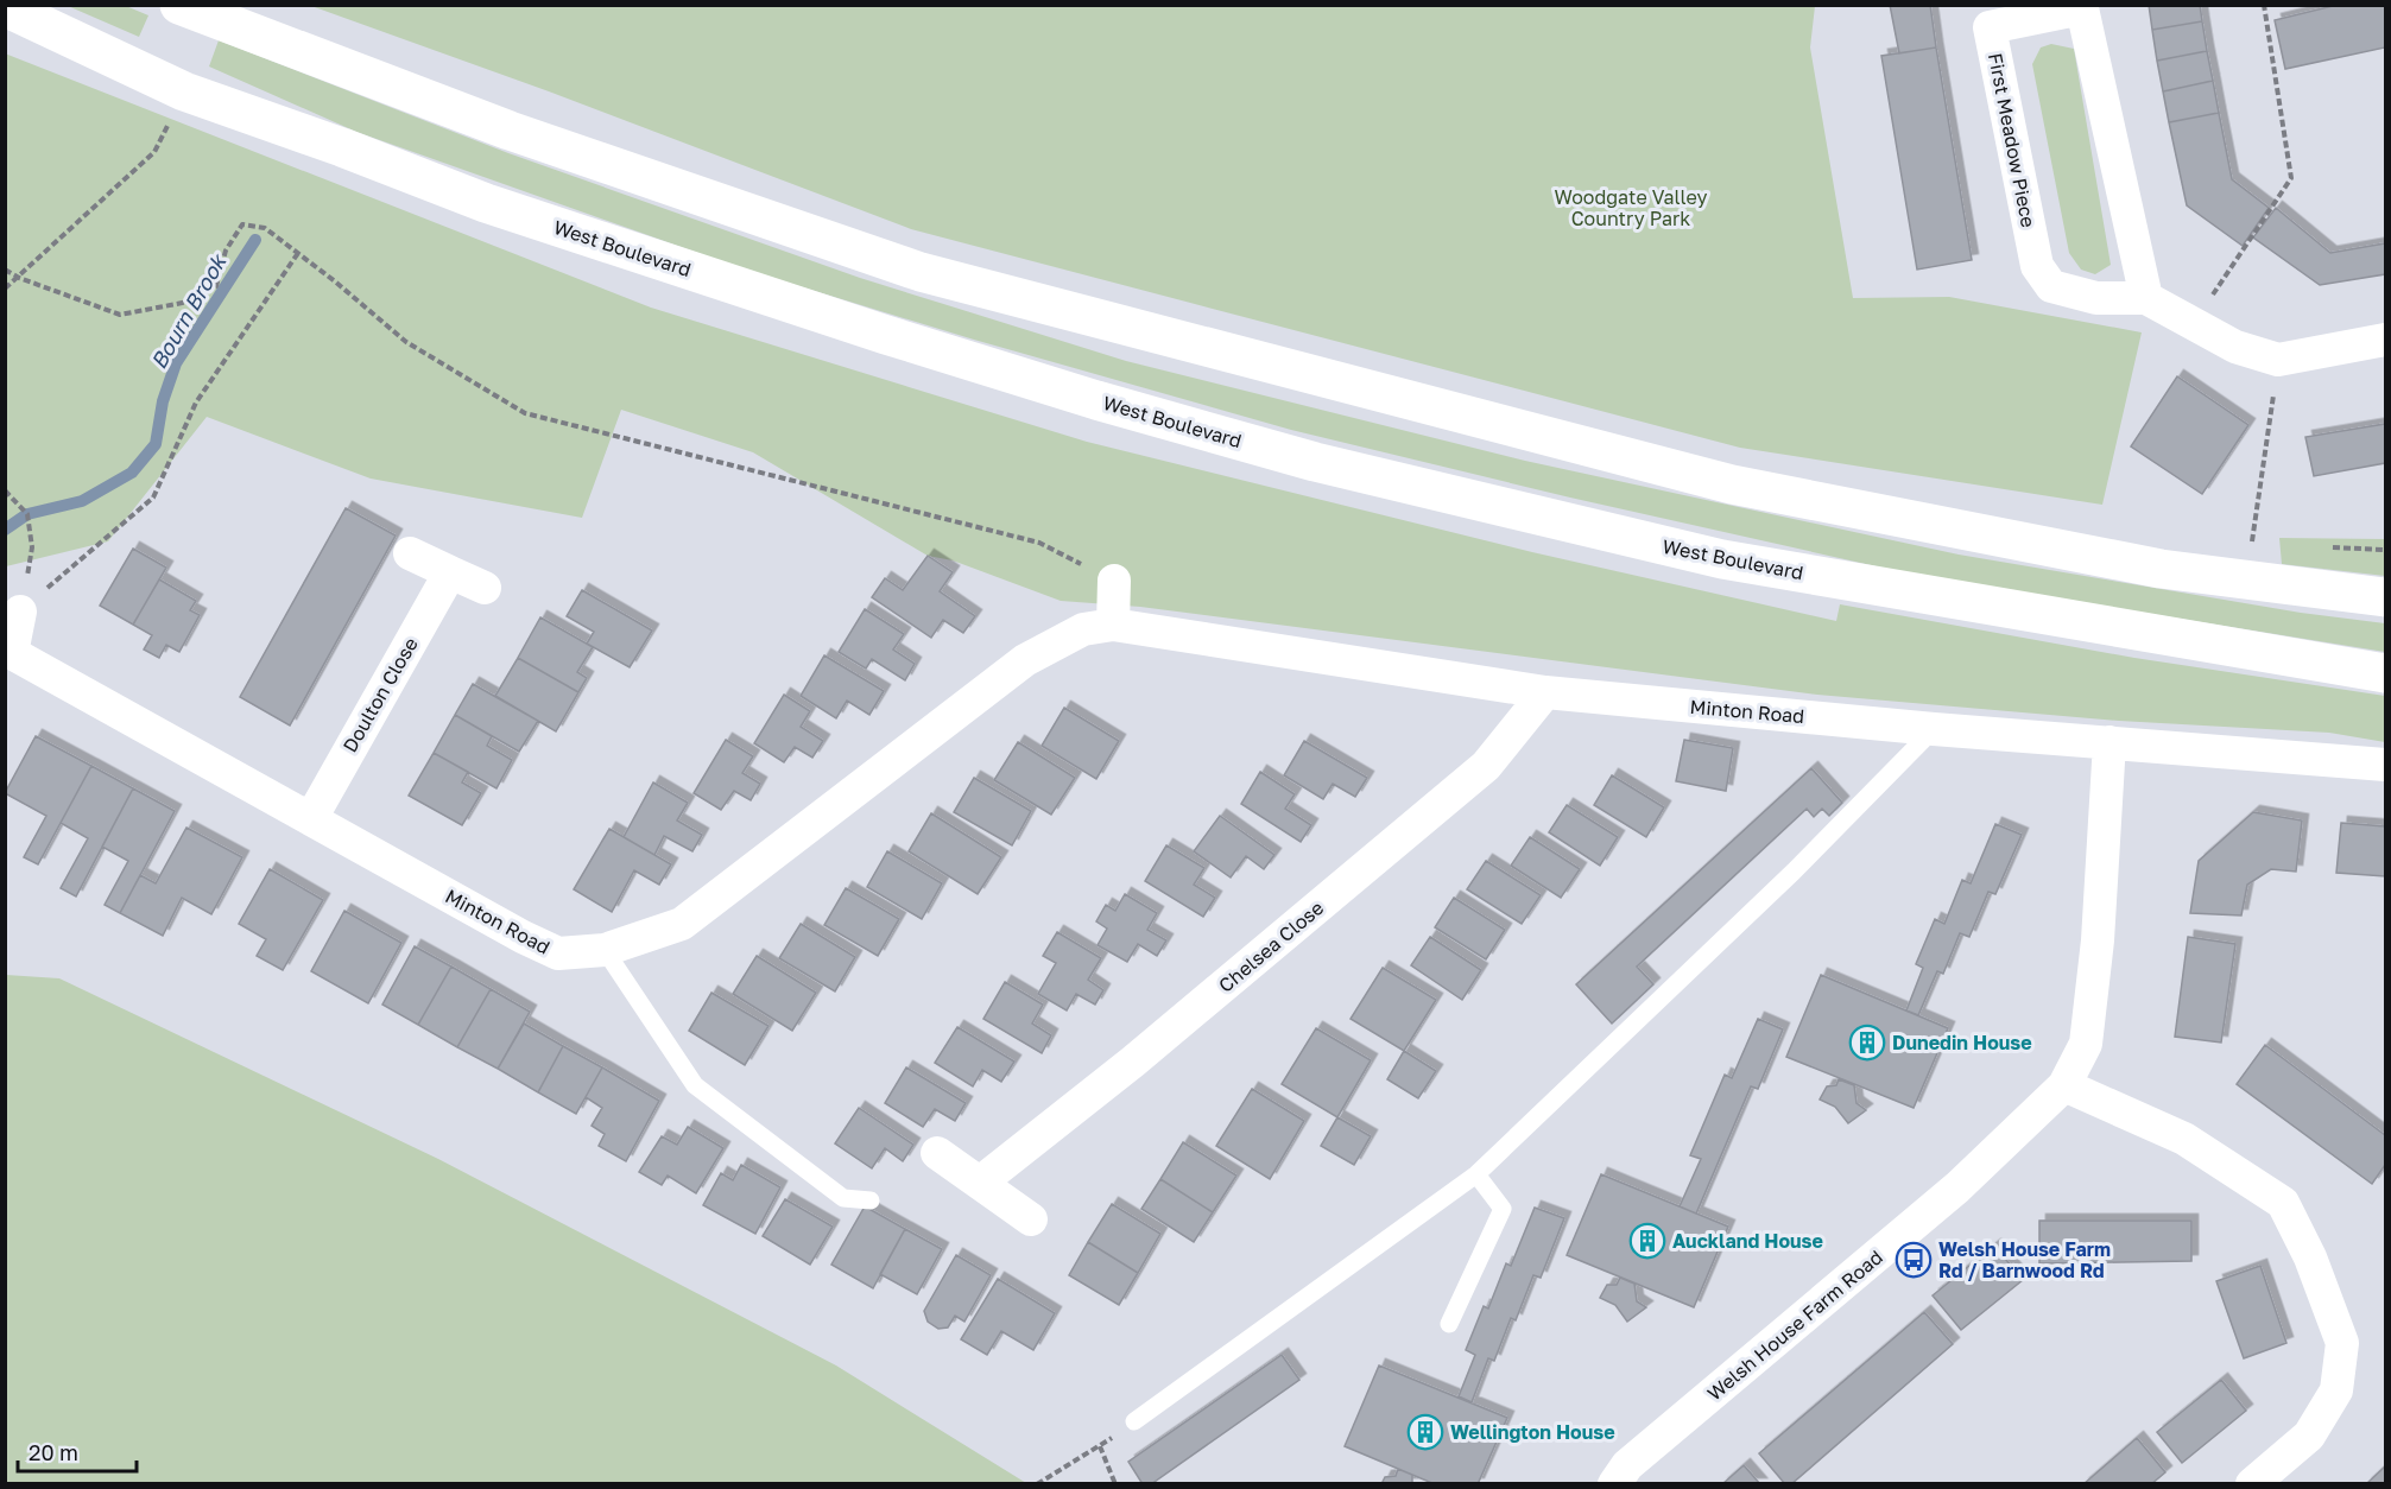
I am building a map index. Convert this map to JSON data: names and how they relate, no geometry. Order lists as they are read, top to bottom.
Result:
{
  "streets": {
    "main road": ["West Boulevard"],
    "street": [
      "First Meadow Piece",
      "Doulton Close",
      "Minton Road",
      "Chelsea Close",
      "Welsh House Farm Road"
    ]
  },
  "crossings": [
    ["Doulton Close", "Minton Road"],
    ["Minton Road", "Chelsea Close"],
    ["Minton Road", "Welsh House Farm Road"]
  ],
  "water": ["Bourn Brook"],
  "parks": ["Woodgate Valley Country Park"],
  "places": {
    "building": ["Dunedin House", "Auckland House", "Wellington House"],
    "bus stop": ["Welsh House Farm Rd / Barnwood Rd"]
  },
  "scale_bar": "20 m"
}
